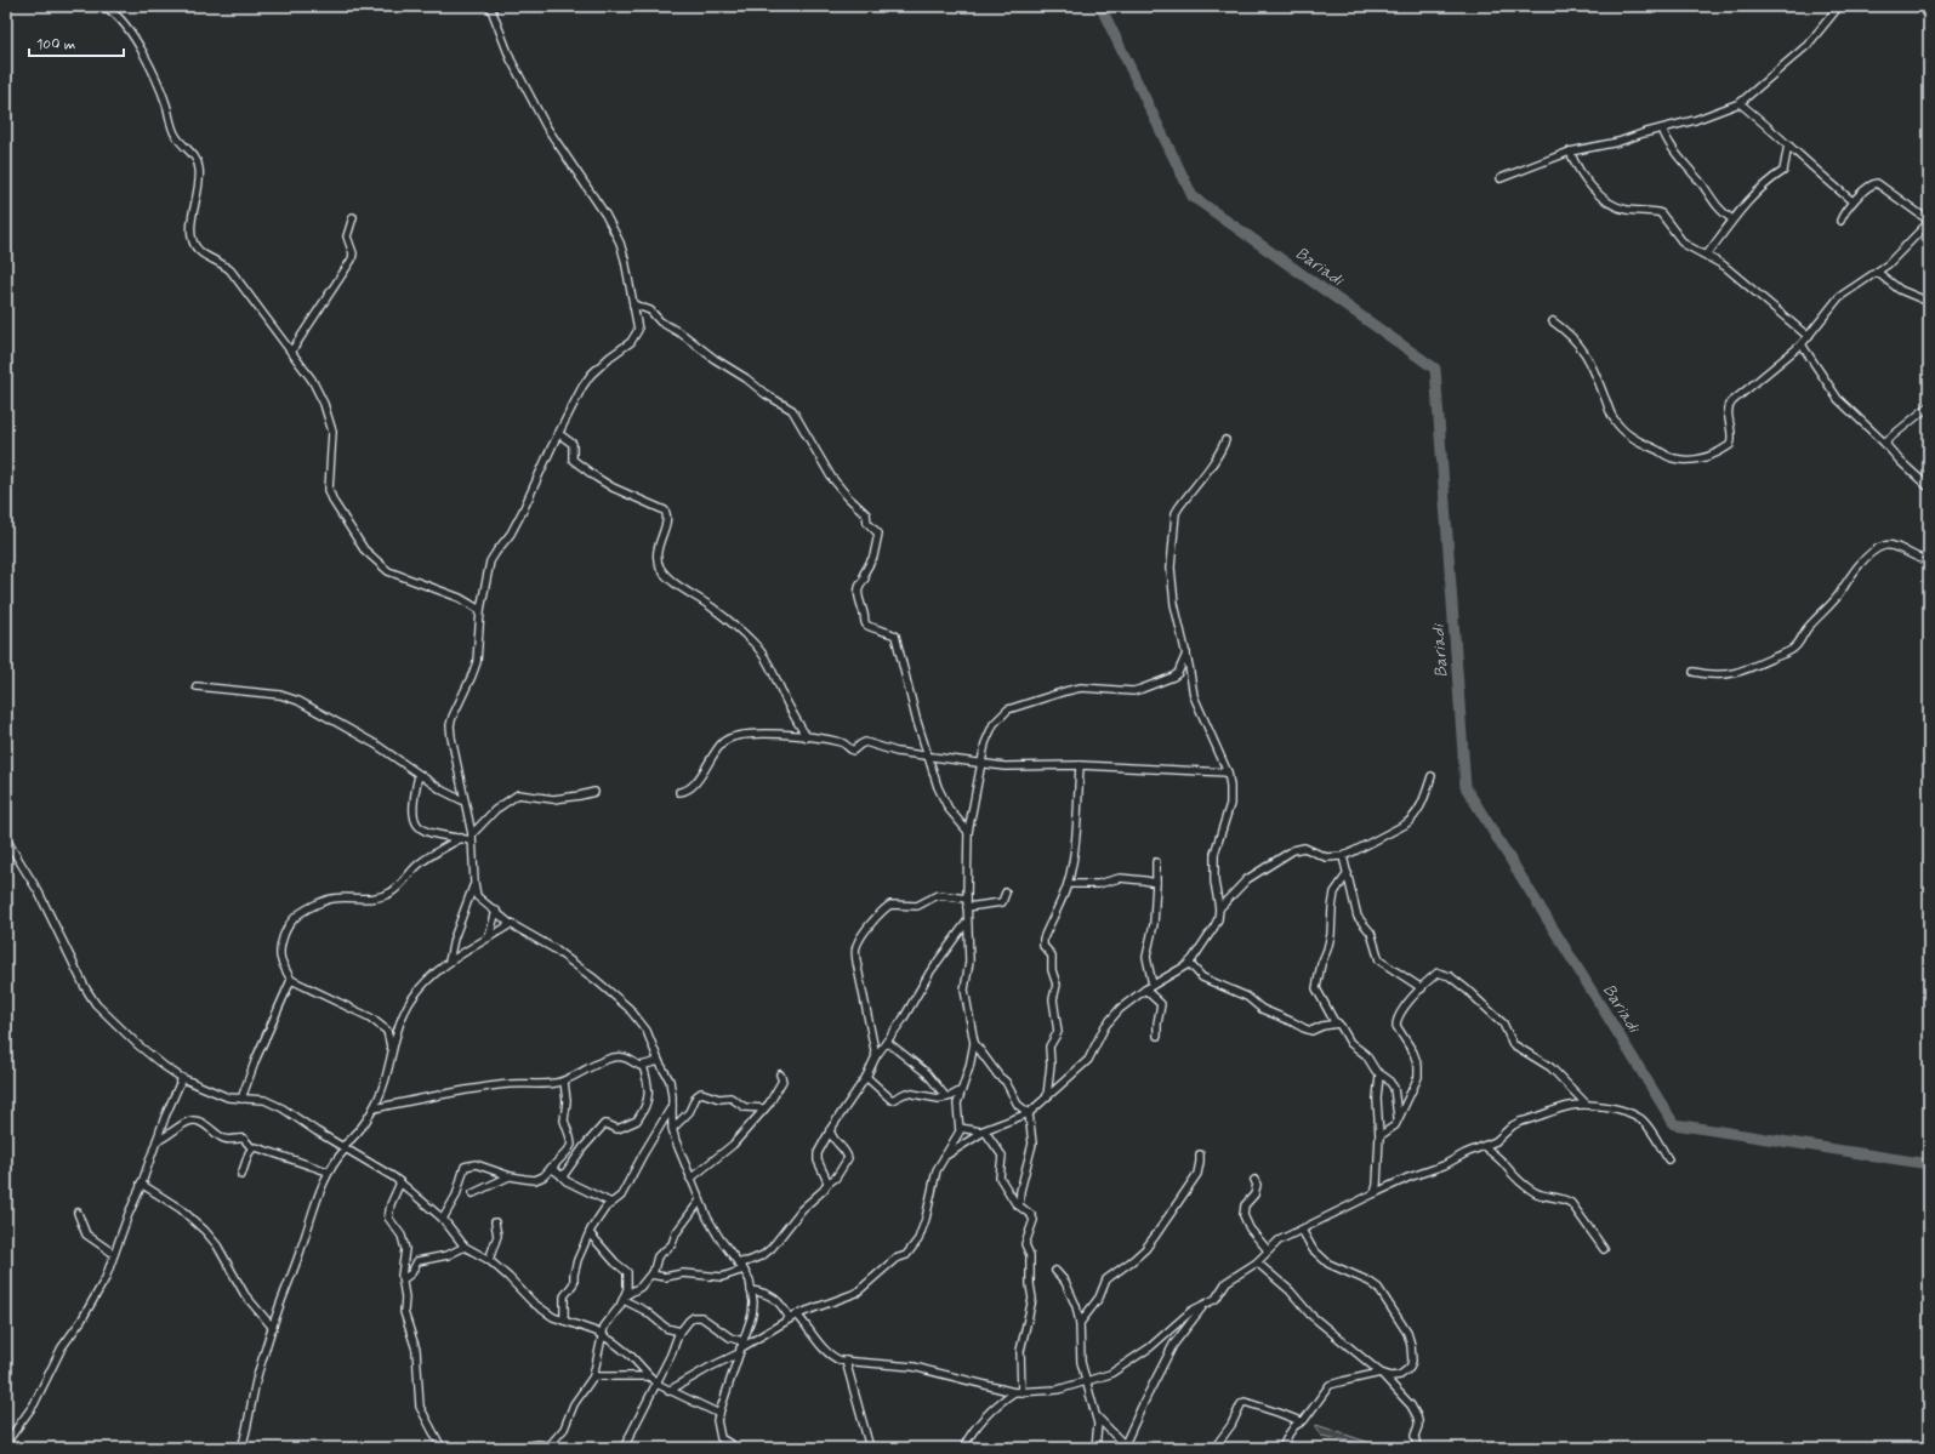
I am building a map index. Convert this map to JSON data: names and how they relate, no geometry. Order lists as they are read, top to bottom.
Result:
{
  "water": ["Bariadi"],
  "scale_bar": "100 m"
}
